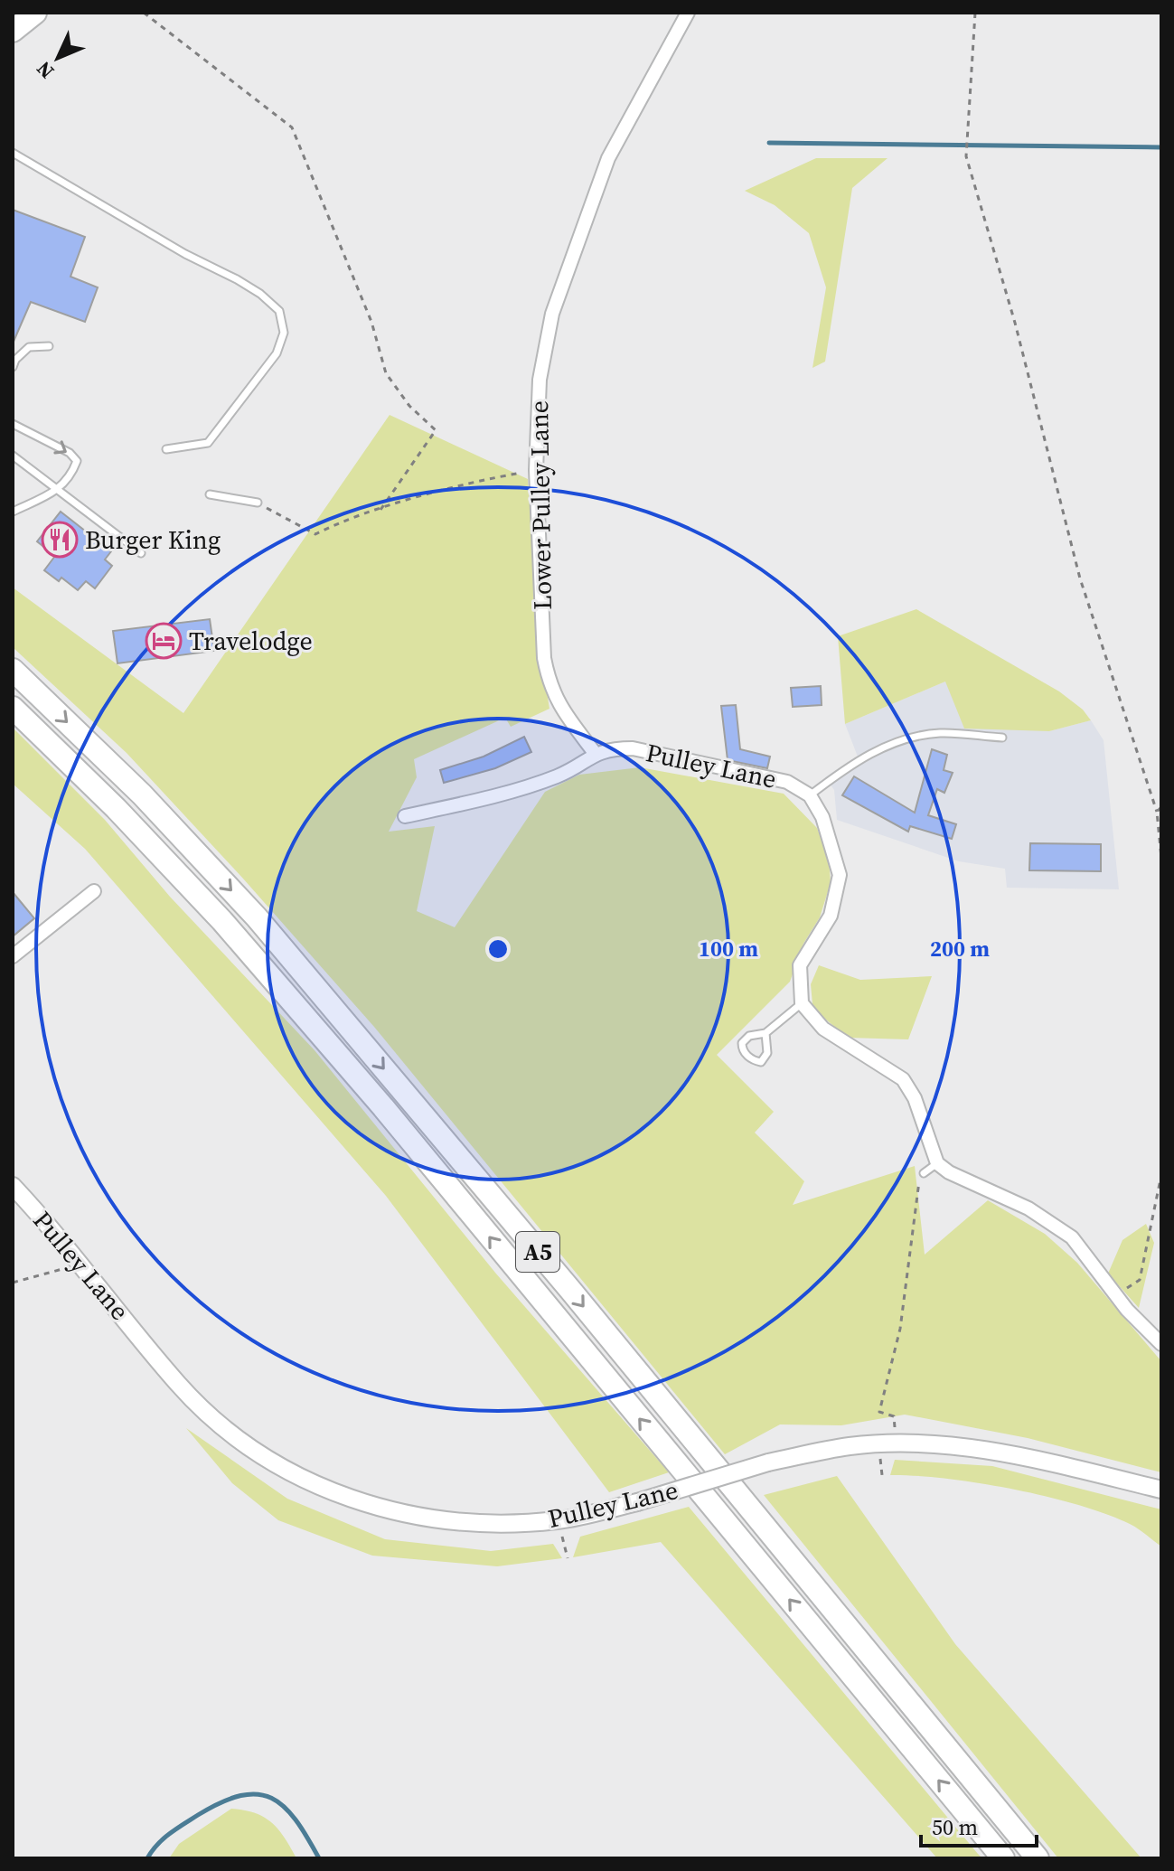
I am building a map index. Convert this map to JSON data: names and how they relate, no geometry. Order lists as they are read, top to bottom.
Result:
{
  "streets": {
    "highway": ["A5"],
    "street": ["Lower Pulley Lane", "Pulley Lane"]
  },
  "crossings": [
    ["Lower Pulley Lane", "Pulley Lane"]
  ],
  "places": {
    "restaurant": ["Burger King"],
    "hotel": ["Travelodge"]
  },
  "scale_bar": "50 m",
  "north": "bottom left",
  "rings": ["100 m", "200 m"]
}
